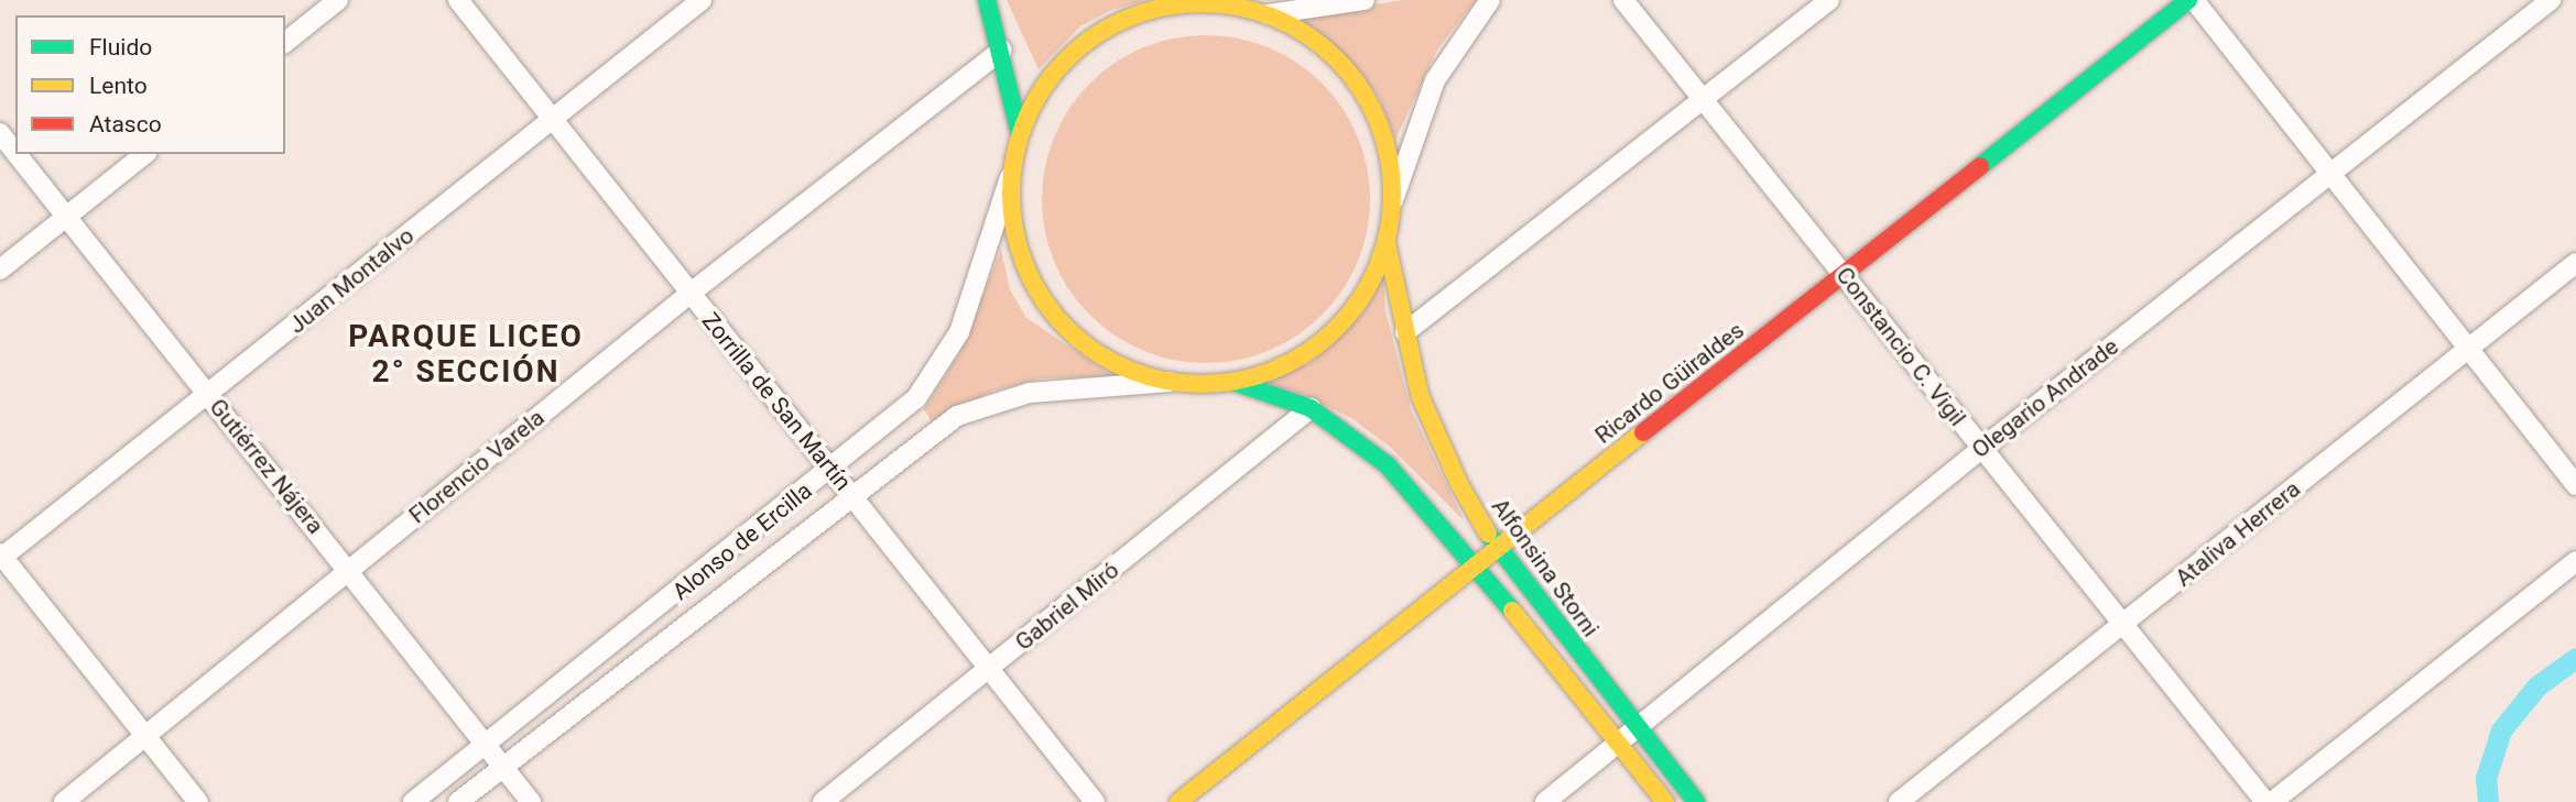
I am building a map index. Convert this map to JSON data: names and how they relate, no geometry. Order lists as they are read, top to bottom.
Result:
{
  "streets": {
    "street": [
      "Juan Montalvo",
      "Constancio C. Vigil",
      "Ricardo Güiraldes",
      "Olegario Andrade",
      "Zorrilla de San Martín",
      "Gutiérrez Nájera",
      "Florencio Varela",
      "Ataliva Herrera",
      "Alonso de Ercilla",
      "Alfonsina Storni",
      "Gabriel Miró"
    ]
  },
  "crossings": [
    ["Juan Montalvo", "Zorrilla de San Martín"],
    ["Juan Montalvo", "Gutiérrez Nájera"],
    ["Constancio C. Vigil", "Ricardo Güiraldes"],
    ["Constancio C. Vigil", "Olegario Andrade"],
    ["Constancio C. Vigil", "Ataliva Herrera"],
    ["Ricardo Güiraldes", "Alfonsina Storni"],
    ["Olegario Andrade", "Alfonsina Storni"],
    ["Zorrilla de San Martín", "Florencio Varela"],
    ["Zorrilla de San Martín", "Alonso de Ercilla"],
    ["Zorrilla de San Martín", "Gabriel Miró"],
    ["Gutiérrez Nájera", "Florencio Varela"],
    ["Gutiérrez Nájera", "Alonso de Ercilla"],
    ["Alfonsina Storni", "Gabriel Miró"]
  ],
  "districts": ["PARQUE LICEO 2° SECCIÓN"],
  "legend": ["Fluido", "Lento", "Atasco"]
}
